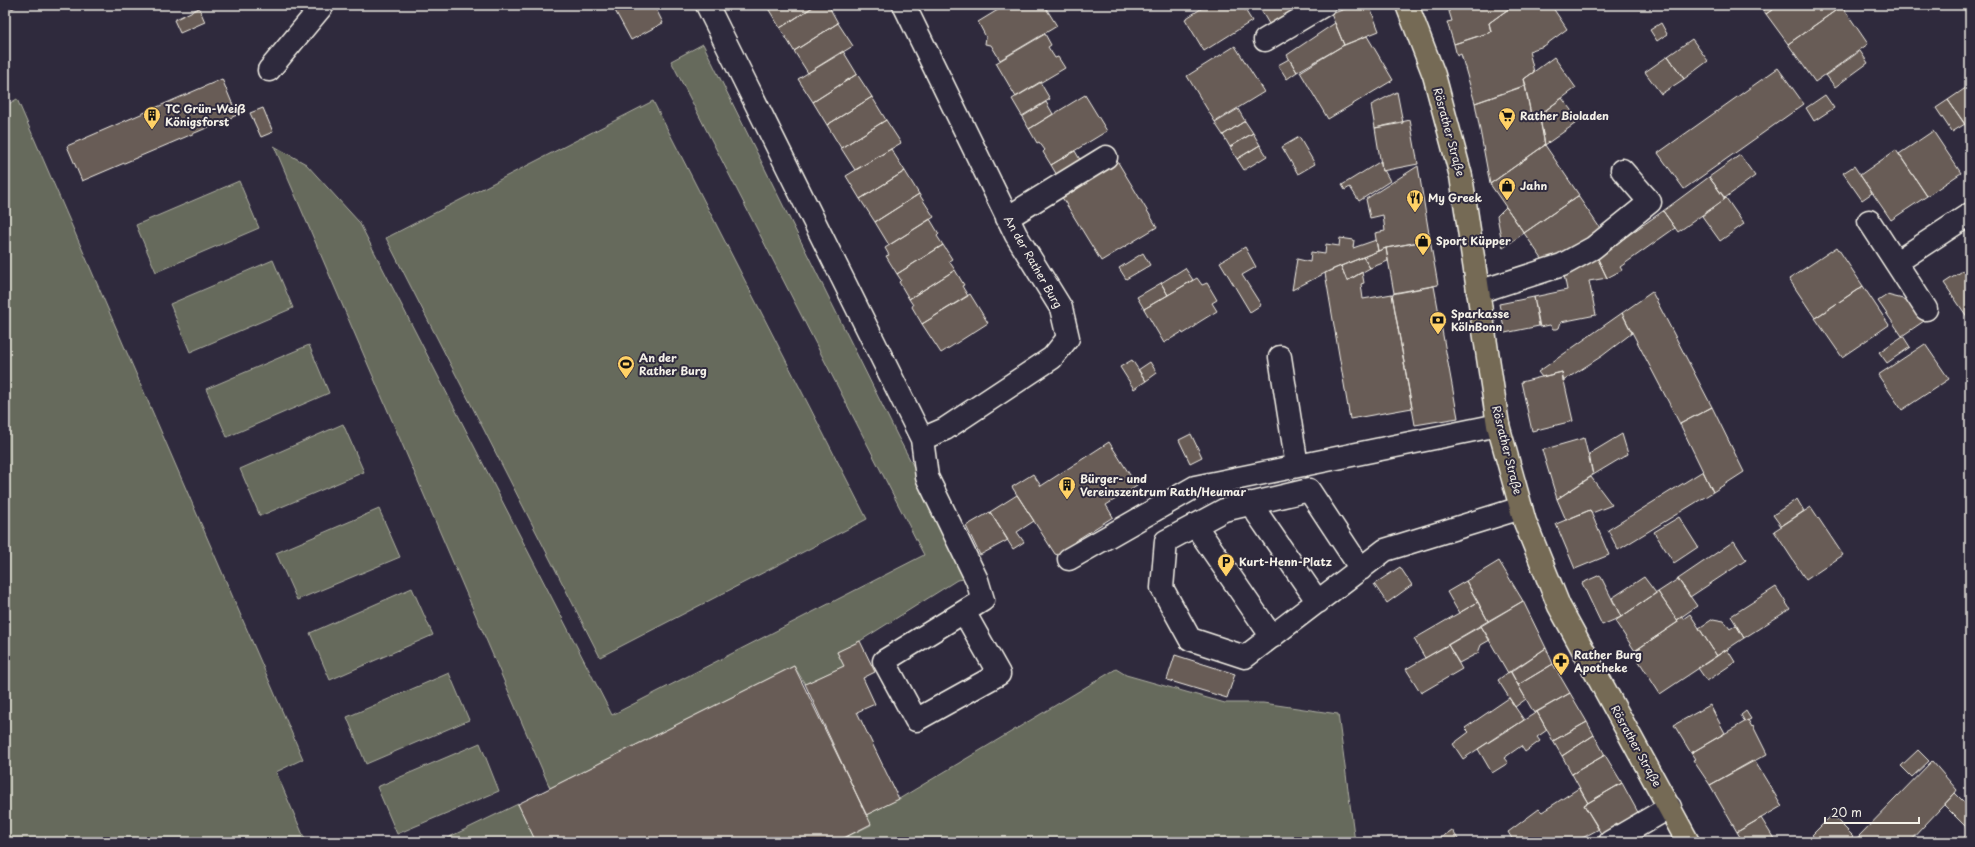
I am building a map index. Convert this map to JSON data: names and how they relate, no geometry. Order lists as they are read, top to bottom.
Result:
{
  "streets": {
    "main road": ["Rösrather Straße"],
    "street": ["An der Rather Burg"]
  },
  "places": {
    "building": ["TC Grün-Weiß Königsforst", "Bürger- und Vereinszentrum Rath/Heumar"],
    "supermarket": ["Rather Bioladen"],
    "shop": ["Jahn", "Sport Küpper"],
    "restaurant": ["My Greek"],
    "bank": ["Sparkasse KölnBonn"],
    "sports": ["An der Rather Burg"],
    "parking": ["Kurt-Henn-Platz"],
    "pharmacy": ["Rather Burg Apotheke"]
  },
  "scale_bar": "20 m"
}
